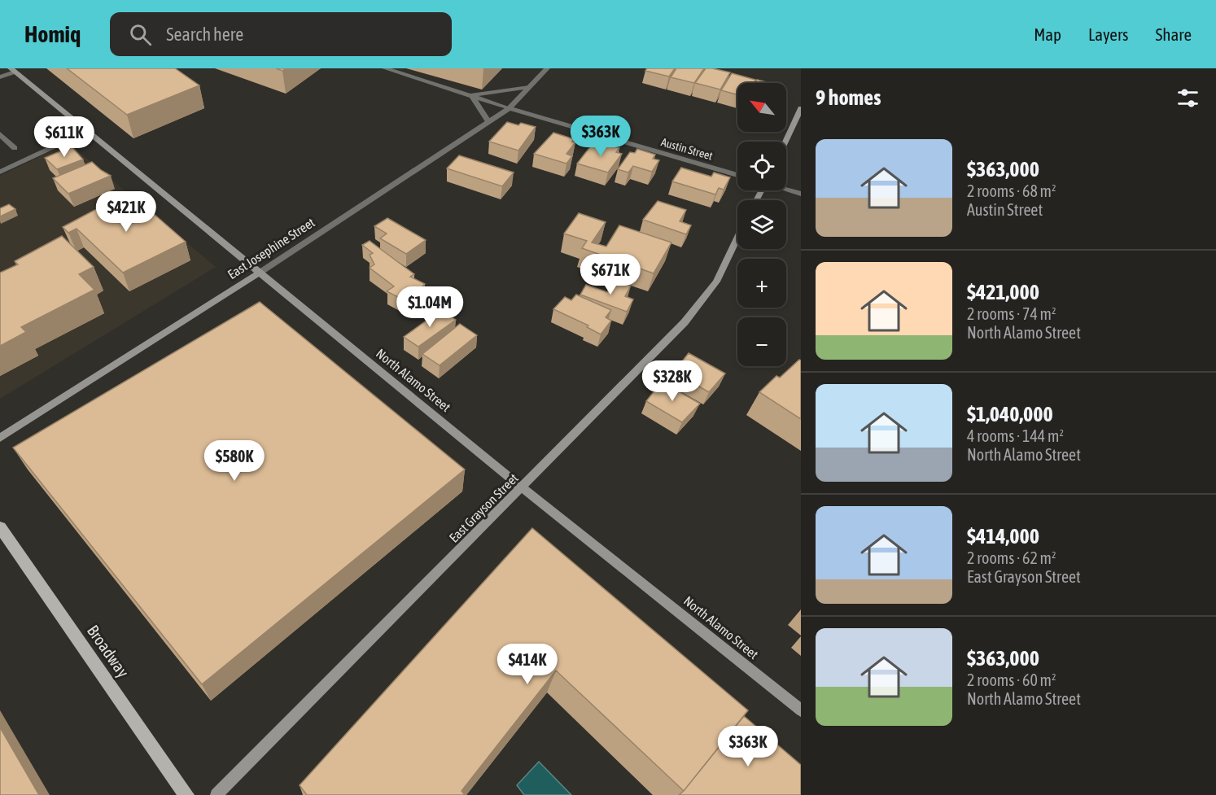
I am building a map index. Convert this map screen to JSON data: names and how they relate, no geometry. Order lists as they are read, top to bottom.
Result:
{
  "streets": {
    "main road": ["Broadway"],
    "street": [
      "Austin Street",
      "East Josephine Street",
      "North Alamo Street",
      "East Grayson Street"
    ]
  },
  "crossings": [
    ["Austin Street", "East Josephine Street"],
    ["East Josephine Street", "North Alamo Street"],
    ["North Alamo Street", "East Grayson Street"]
  ],
  "north": "top left",
  "page": {
    "header": "Homiq",
    "search": "Search here",
    "nav": ["Map", "Layers", "Share"],
    "heading": "9 homes",
    "map_buttons": ["+", "−"],
    "price": [
      "$363K",
      "$611K",
      "$421K",
      "$671K",
      "$1.04M",
      "$328K",
      "$580K",
      "$414K",
      "$363K"
    ],
    "list": [
      {
        "name": "$363,000",
        "note": "2 rooms · 68 m² · Austin Street"
      },
      {
        "name": "$421,000",
        "note": "2 rooms · 74 m² · North Alamo Street"
      },
      {
        "name": "$1,040,000",
        "note": "4 rooms · 144 m² · North Alamo Street"
      },
      {
        "name": "$414,000",
        "note": "2 rooms · 62 m² · East Grayson Street"
      },
      {
        "name": "$363,000",
        "note": "2 rooms · 60 m² · North Alamo Street"
      }
    ]
  }
}
